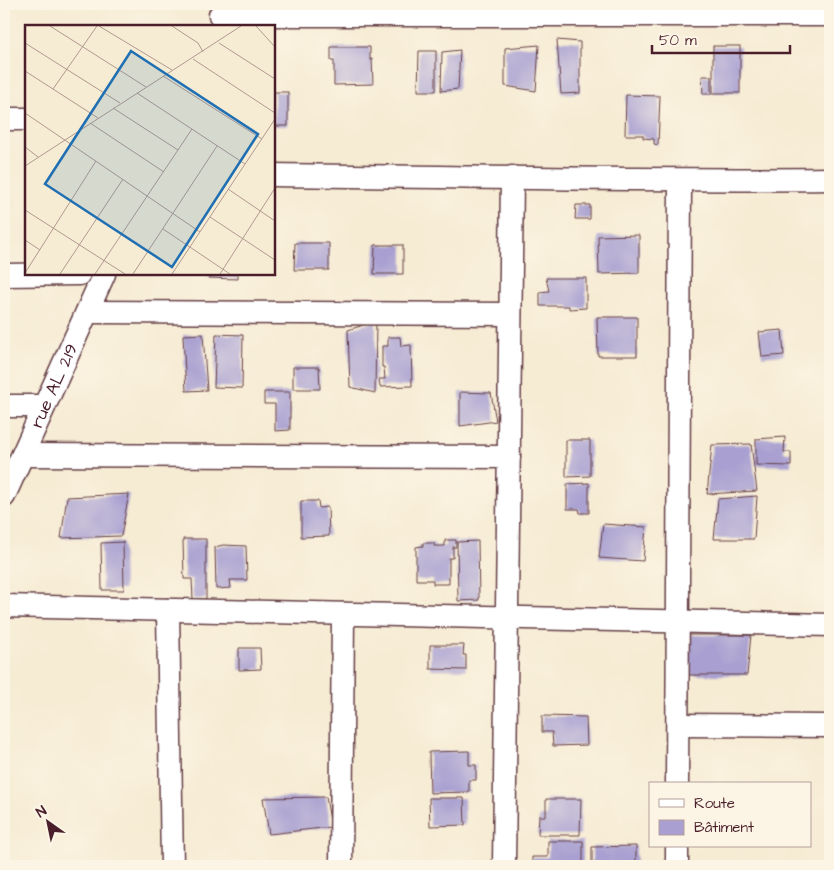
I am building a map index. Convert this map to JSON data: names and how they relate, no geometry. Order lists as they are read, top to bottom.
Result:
{
  "streets": {
    "street": ["rue AL 219"]
  },
  "legend": ["Route", "Bâtiment"],
  "scale_bar": "50 m",
  "north": "top left"
}
